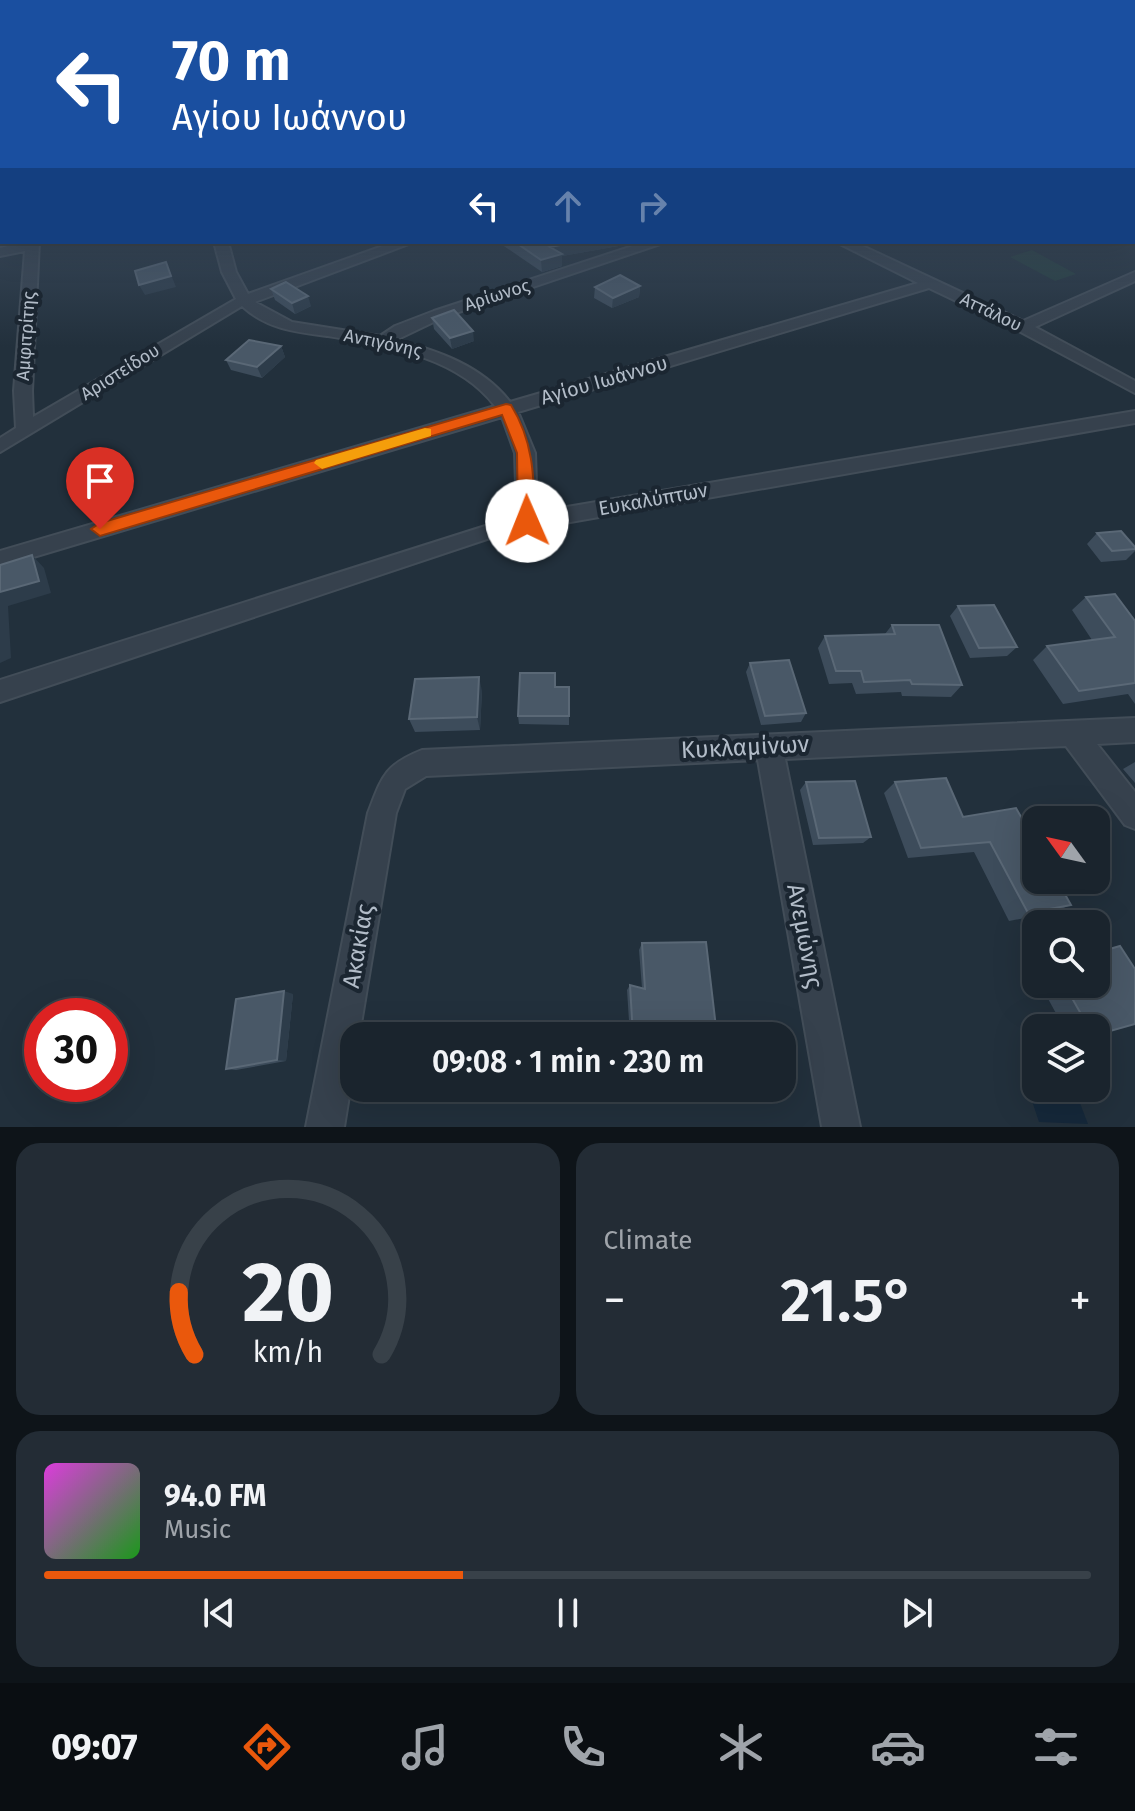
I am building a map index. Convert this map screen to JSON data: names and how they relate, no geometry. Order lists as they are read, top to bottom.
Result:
{
  "streets": {
    "street": [
      "Αρίωνος",
      "Αττάλου",
      "Αμφιτρίτης",
      "Αντιγόνης",
      "Αριστείδου",
      "Αγίου Ιωάννου",
      "Ευκαλύπτων",
      "Κυκλαμίνων",
      "Ανεμώνης",
      "Ακακίας"
    ]
  },
  "crossings": [
    ["Αρίωνος", "Αντιγόνης"],
    ["Αττάλου", "Αγίου Ιωάννου"],
    ["Αμφιτρίτης", "Αριστείδου"],
    ["Αντιγόνης", "Αριστείδου"],
    ["Αντιγόνης", "Αγίου Ιωάννου"],
    ["Αντιγόνης", "Ευκαλύπτων"],
    ["Κυκλαμίνων", "Ανεμώνης"],
    ["Κυκλαμίνων", "Ακακίας"]
  ],
  "north": "top left",
  "page": {
    "turn": ["70 m", "Αγίου Ιωάννου"],
    "limit": "30",
    "trip": "09:08 · 1 min · 230 m",
    "tile": "Climate",
    "heat": ["−", "21.5°", "+"],
    "song": ["94.0 FM", "Music"],
    "tabs": "09:07",
    "gauge": ["20", "km/h"]
  }
}
